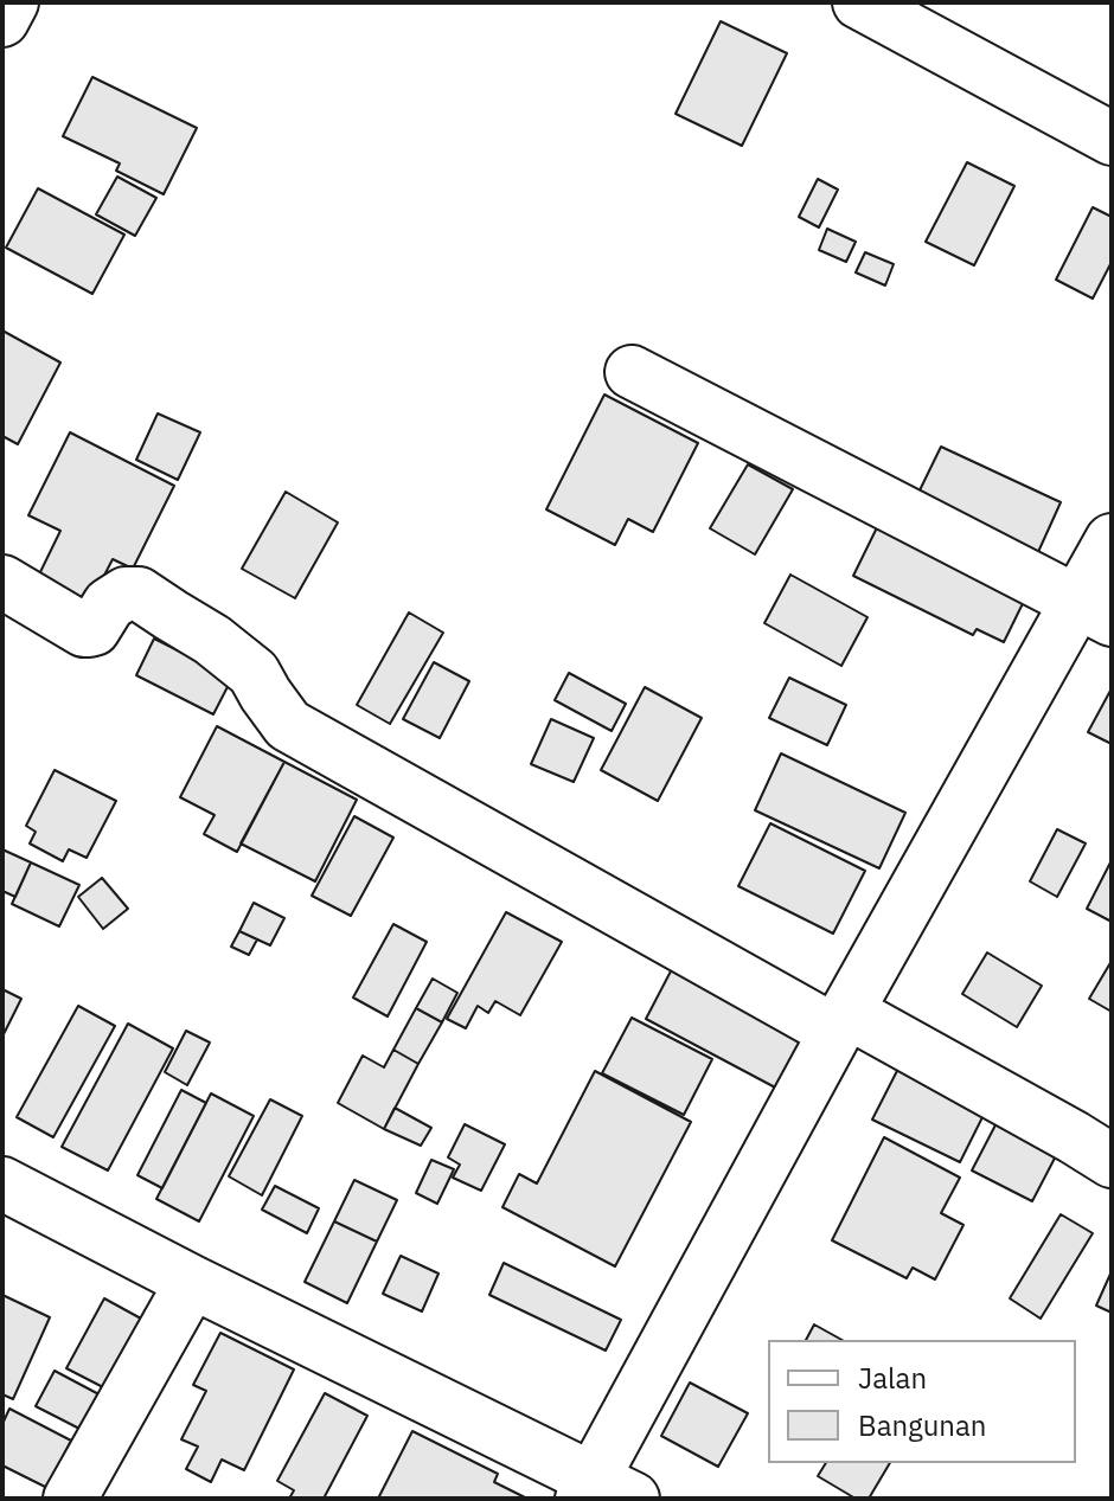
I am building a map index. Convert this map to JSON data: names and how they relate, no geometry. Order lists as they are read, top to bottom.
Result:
{
  "legend": ["Jalan", "Bangunan"]
}
